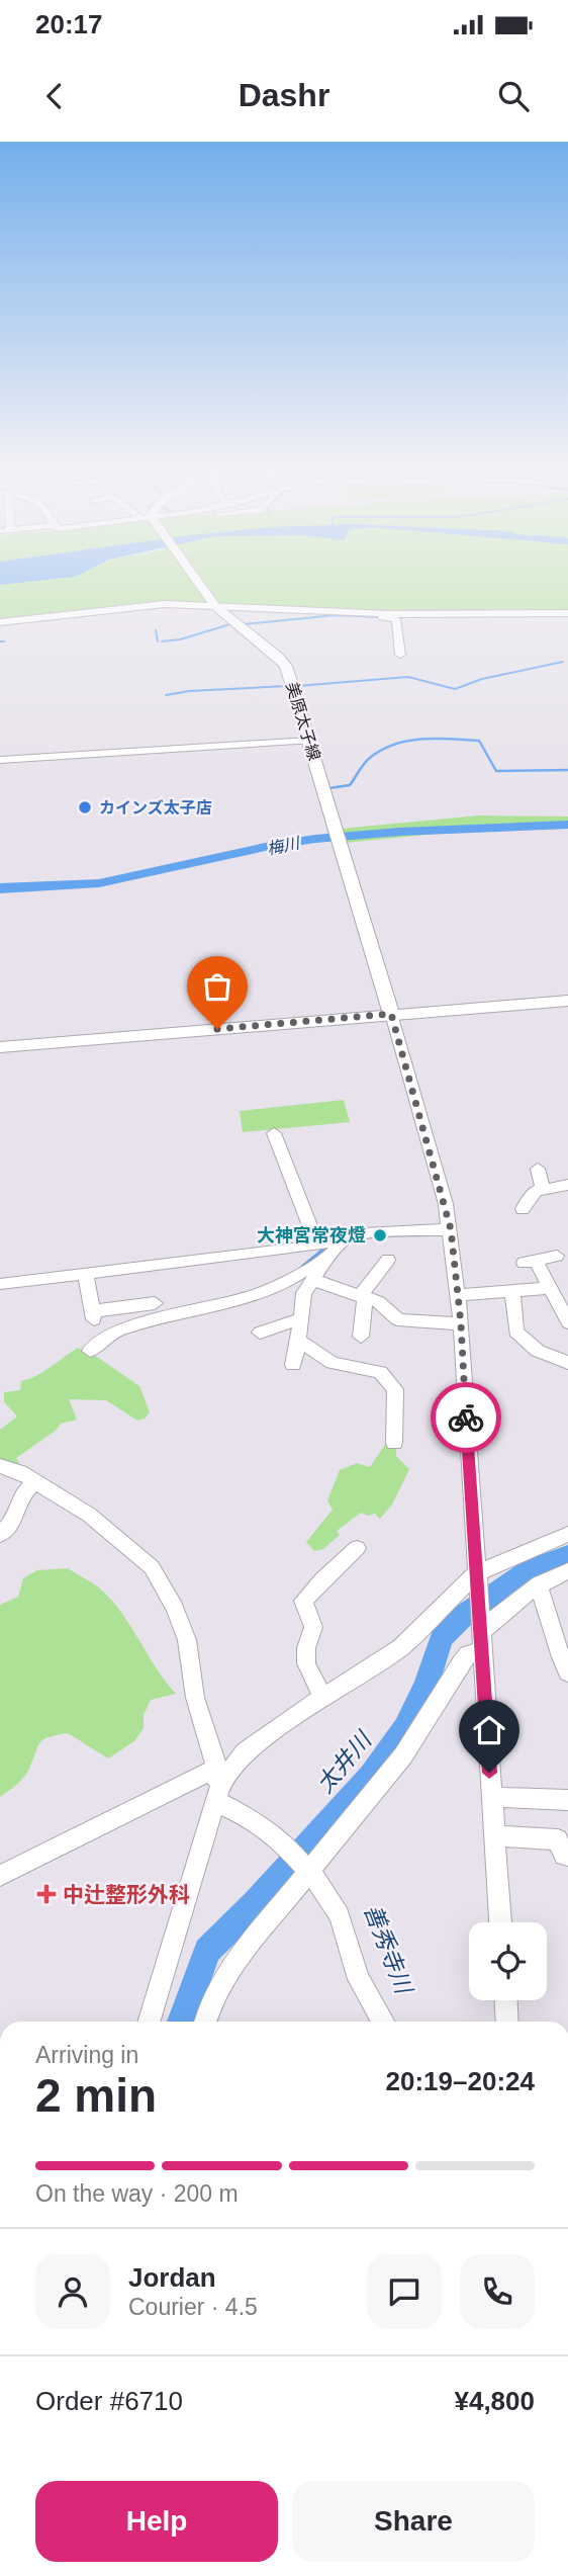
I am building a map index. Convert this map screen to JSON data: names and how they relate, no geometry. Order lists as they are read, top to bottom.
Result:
{
  "streets": {
    "main road": ["美原太子線"]
  },
  "water": ["梅川", "太井川", "善秀寺川"],
  "places": {
    "other": ["カインズ太子店", "大神宮常夜燈"],
    "health": ["中辻整形外科"]
  },
  "page": {
    "status": "20:17",
    "header": "Dashr",
    "heading": ["2 min", "Arriving in", "20:19–20:24"],
    "panel": [
      "Jordan",
      "Courier · 4.5",
      "Order #6710",
      "¥4,800"
    ],
    "bar": "On the way · 200 m",
    "buttons": ["Help", "Share"]
  }
}
